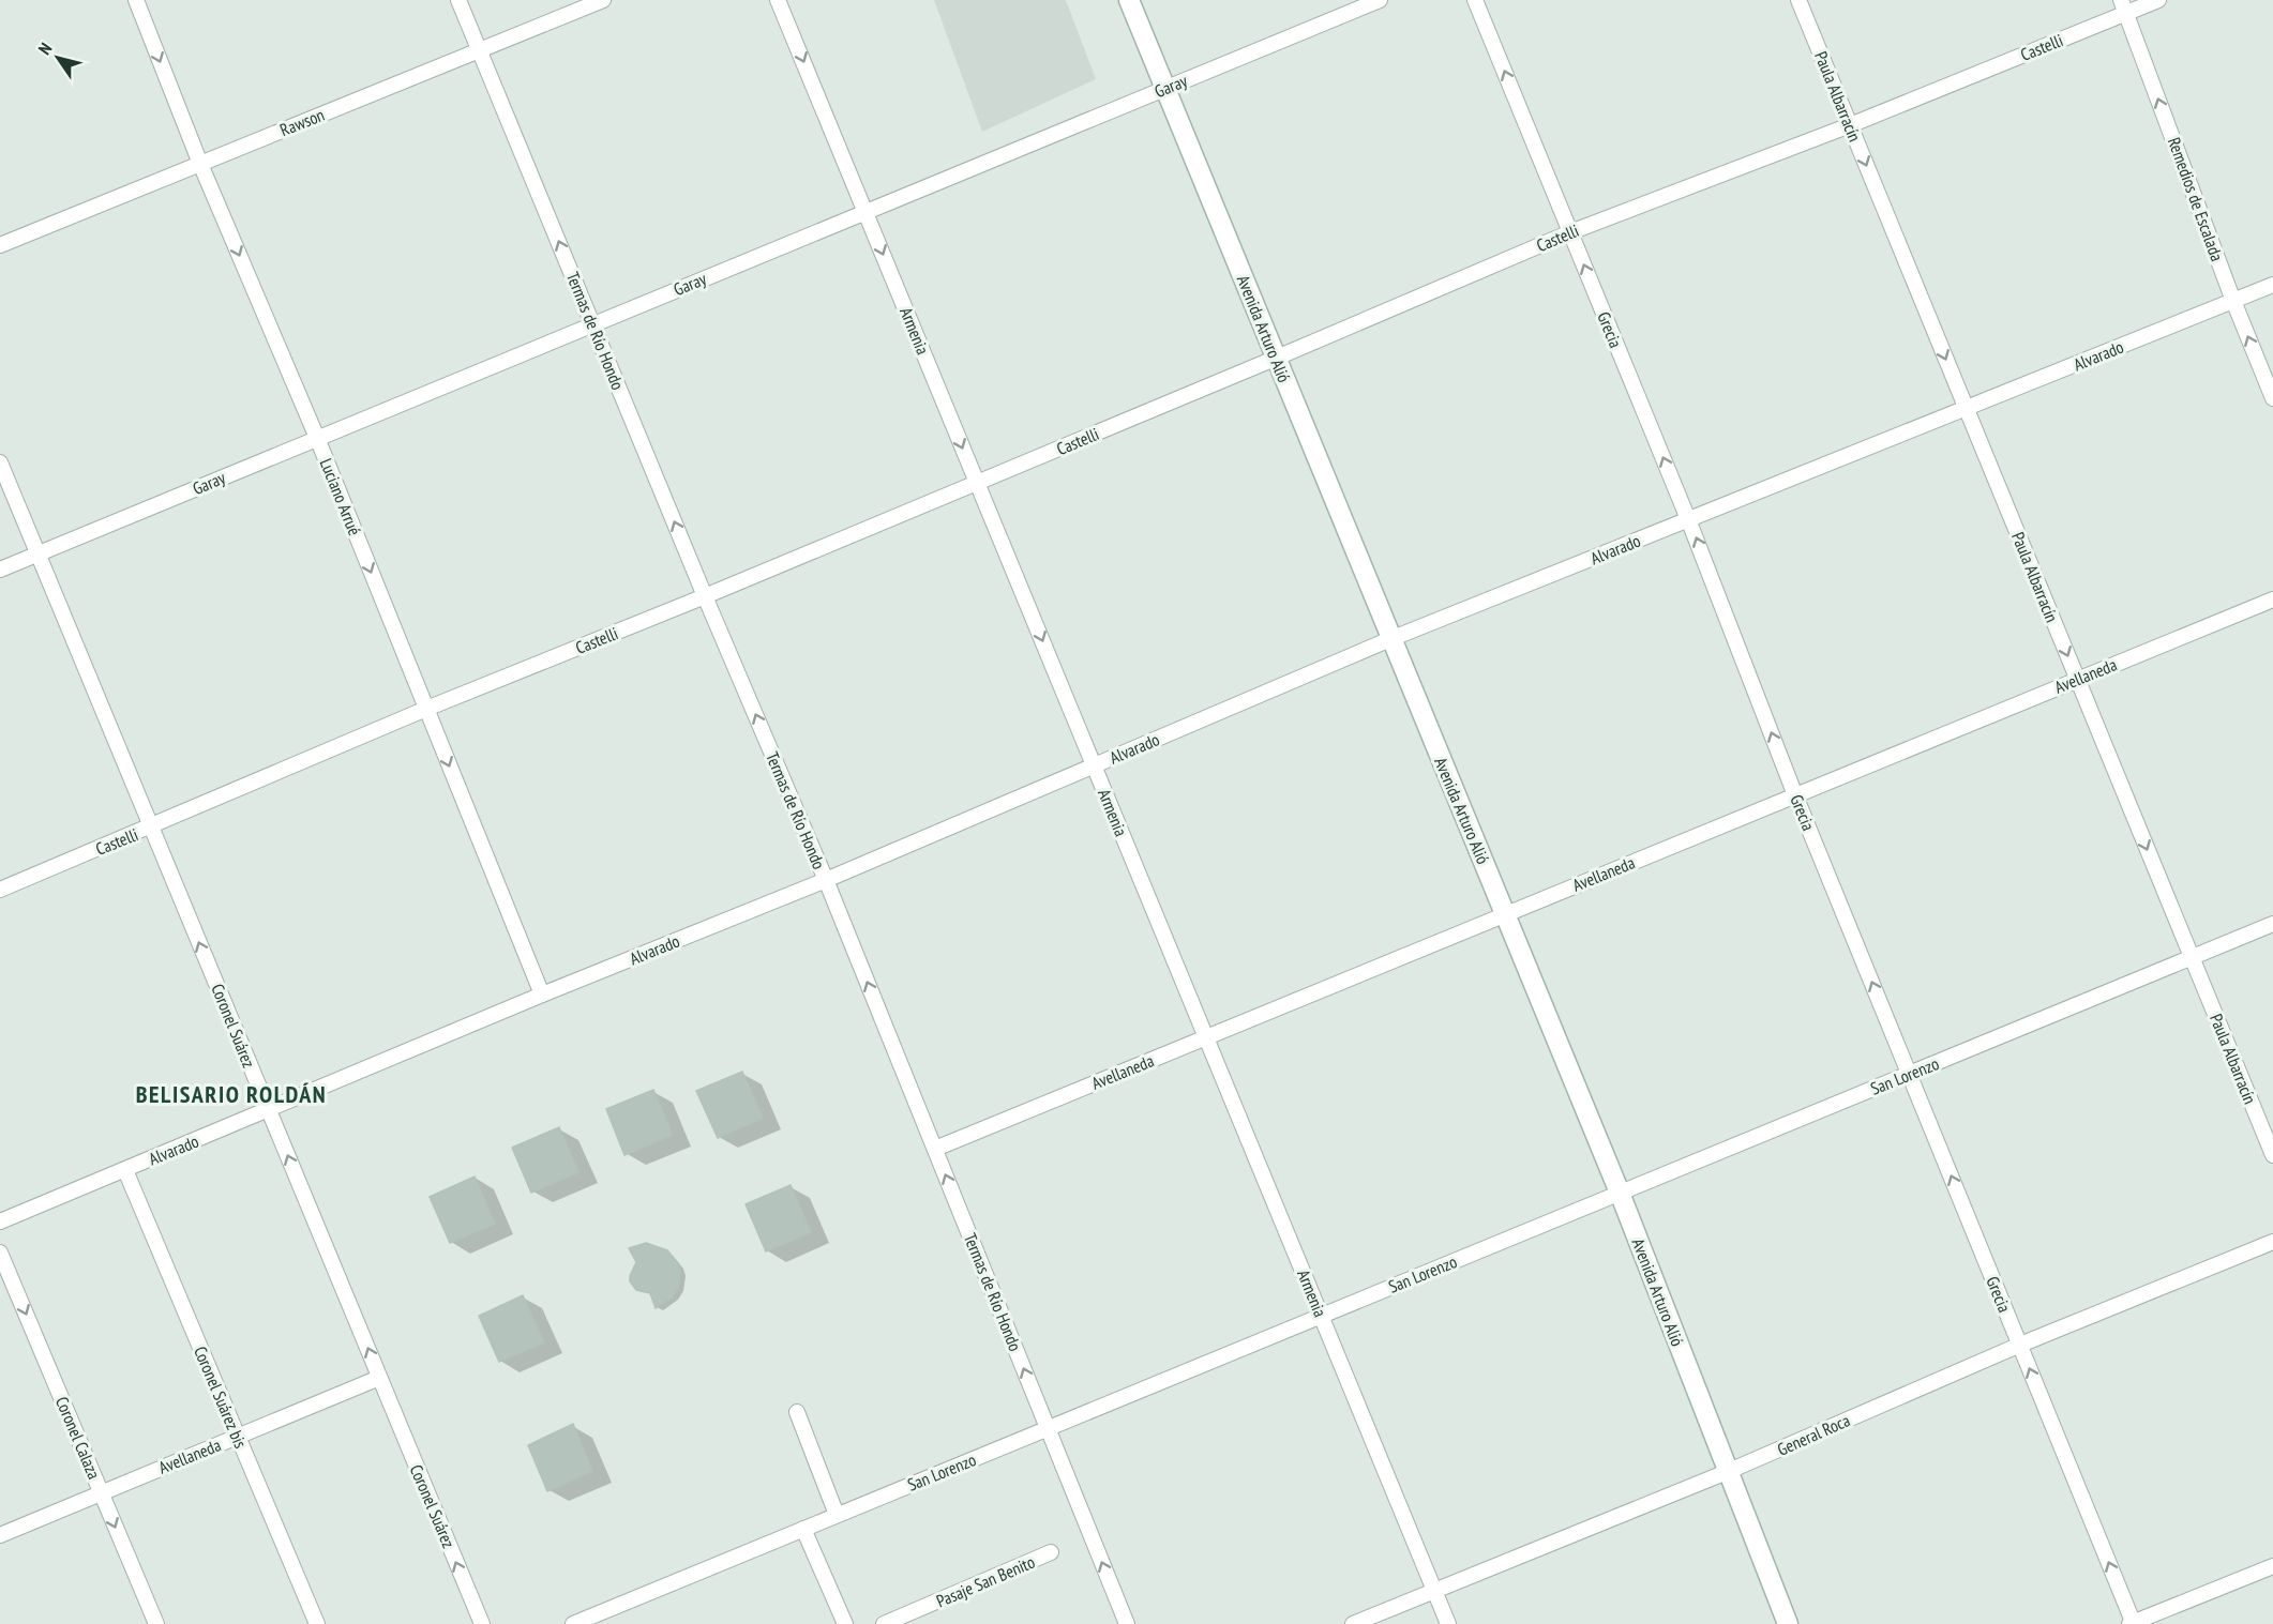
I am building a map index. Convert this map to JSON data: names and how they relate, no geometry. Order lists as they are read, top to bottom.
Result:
{
  "streets": {
    "main road": ["Avenida Arturo Alió"],
    "street": [
      "Castelli",
      "Garay",
      "Paula Albarracín",
      "Rawson",
      "Remedios de Escalada",
      "Grecia",
      "Termas de Río Hondo",
      "Armenia",
      "Alvarado",
      "Luciano Arrué",
      "Avellaneda",
      "Coronel Suárez",
      "San Lorenzo",
      "Coronel Suárez bis",
      "General Roca",
      "Coronel Calaza",
      "Pasaje San Benito"
    ]
  },
  "crossings": [
    ["Castelli", "Paula Albarracín"],
    ["Castelli", "Remedios de Escalada"],
    ["Castelli", "Avenida Arturo Alió"],
    ["Castelli", "Grecia"],
    ["Castelli", "Termas de Río Hondo"],
    ["Castelli", "Armenia"],
    ["Castelli", "Luciano Arrué"],
    ["Castelli", "Coronel Suárez"],
    ["Garay", "Avenida Arturo Alió"],
    ["Garay", "Termas de Río Hondo"],
    ["Garay", "Armenia"],
    ["Garay", "Luciano Arrué"],
    ["Garay", "Coronel Suárez"],
    ["Paula Albarracín", "Alvarado"],
    ["Paula Albarracín", "Avellaneda"],
    ["Paula Albarracín", "San Lorenzo"],
    ["Rawson", "Termas de Río Hondo"],
    ["Rawson", "Luciano Arrué"],
    ["Remedios de Escalada", "Alvarado"],
    ["Avenida Arturo Alió", "Alvarado"],
    ["Avenida Arturo Alió", "Avellaneda"],
    ["Avenida Arturo Alió", "San Lorenzo"],
    ["Avenida Arturo Alió", "General Roca"],
    ["Grecia", "Alvarado"],
    ["Grecia", "Avellaneda"],
    ["Grecia", "San Lorenzo"],
    ["Grecia", "General Roca"],
    ["Termas de Río Hondo", "Alvarado"],
    ["Termas de Río Hondo", "Avellaneda"],
    ["Termas de Río Hondo", "San Lorenzo"],
    ["Armenia", "Alvarado"],
    ["Armenia", "Avellaneda"],
    ["Armenia", "San Lorenzo"],
    ["Armenia", "General Roca"],
    ["Alvarado", "Luciano Arrué"],
    ["Alvarado", "Coronel Suárez"],
    ["Alvarado", "Coronel Suárez bis"],
    ["Avellaneda", "Coronel Suárez"],
    ["Avellaneda", "Coronel Suárez bis"],
    ["Avellaneda", "Coronel Calaza"]
  ],
  "one_way": [
    "Paula Albarracín",
    "Remedios de Escalada",
    "Grecia",
    "Termas de Río Hondo",
    "Armenia",
    "Luciano Arrué",
    "Coronel Suárez",
    "Coronel Calaza"
  ],
  "districts": ["BELISARIO ROLDÁN"],
  "north": "top left"
}
